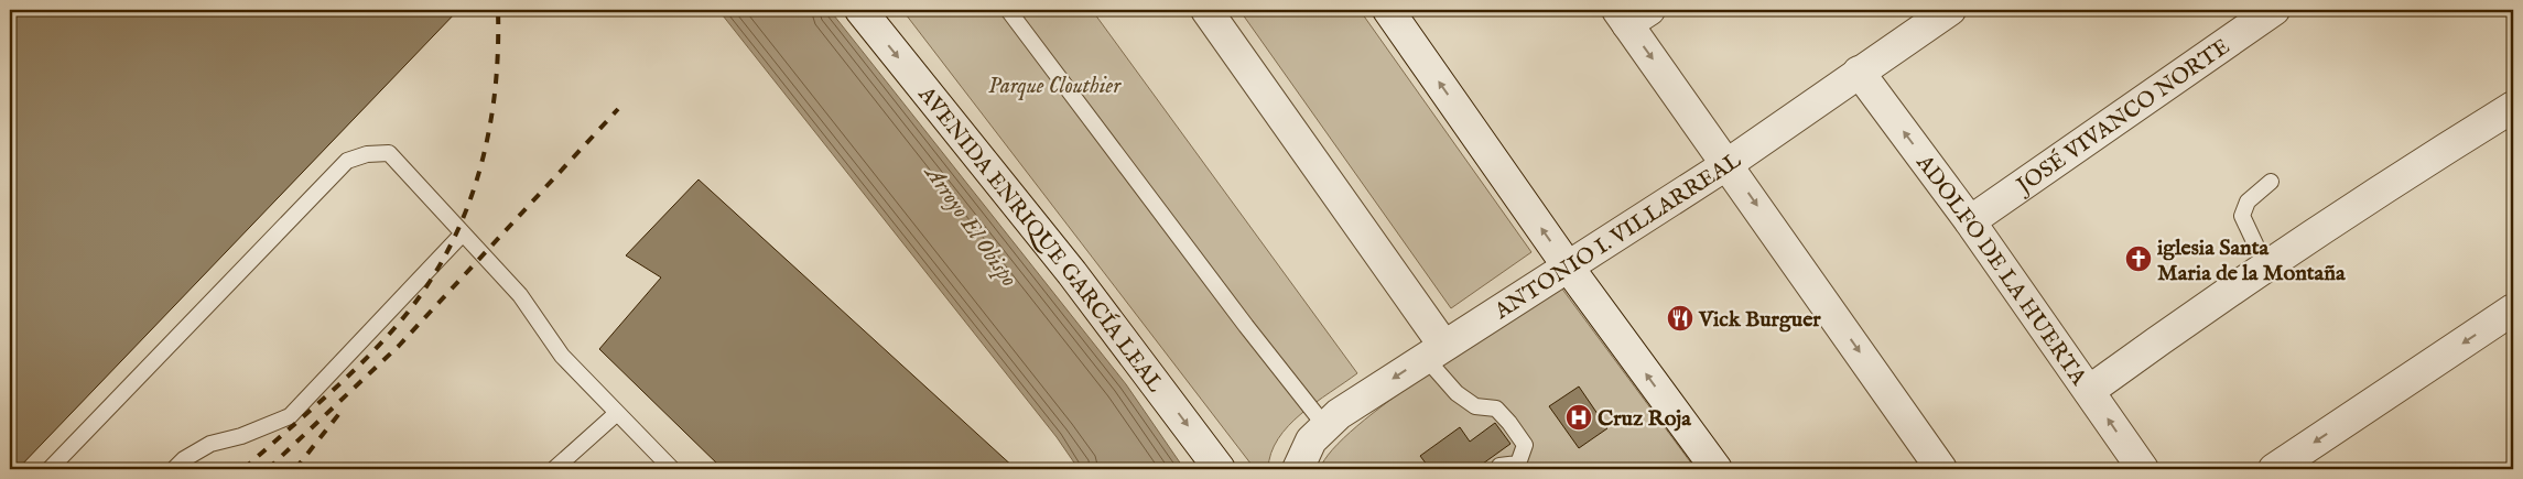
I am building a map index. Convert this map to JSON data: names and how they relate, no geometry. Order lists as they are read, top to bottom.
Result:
{
  "streets": {
    "street": [
      "JOSÉ VIVANCO NORTE",
      "ANTONIO I. VILLARREAL",
      "AVENIDA ENRIQUE GARCÍA LEAL",
      "ADOLFO DE LA HUERTA"
    ]
  },
  "crossings": [
    ["JOSÉ VIVANCO NORTE", "ADOLFO DE LA HUERTA"],
    ["ANTONIO I. VILLARREAL", "ADOLFO DE LA HUERTA"]
  ],
  "water": ["Arroyo El Obispo"],
  "parks": ["Parque Clouthier"],
  "places": {
    "church": ["iglesia Santa Maria de la Montaña"],
    "restaurant": ["Vick Burguer"],
    "hospital": ["Cruz Roja"]
  }
}
